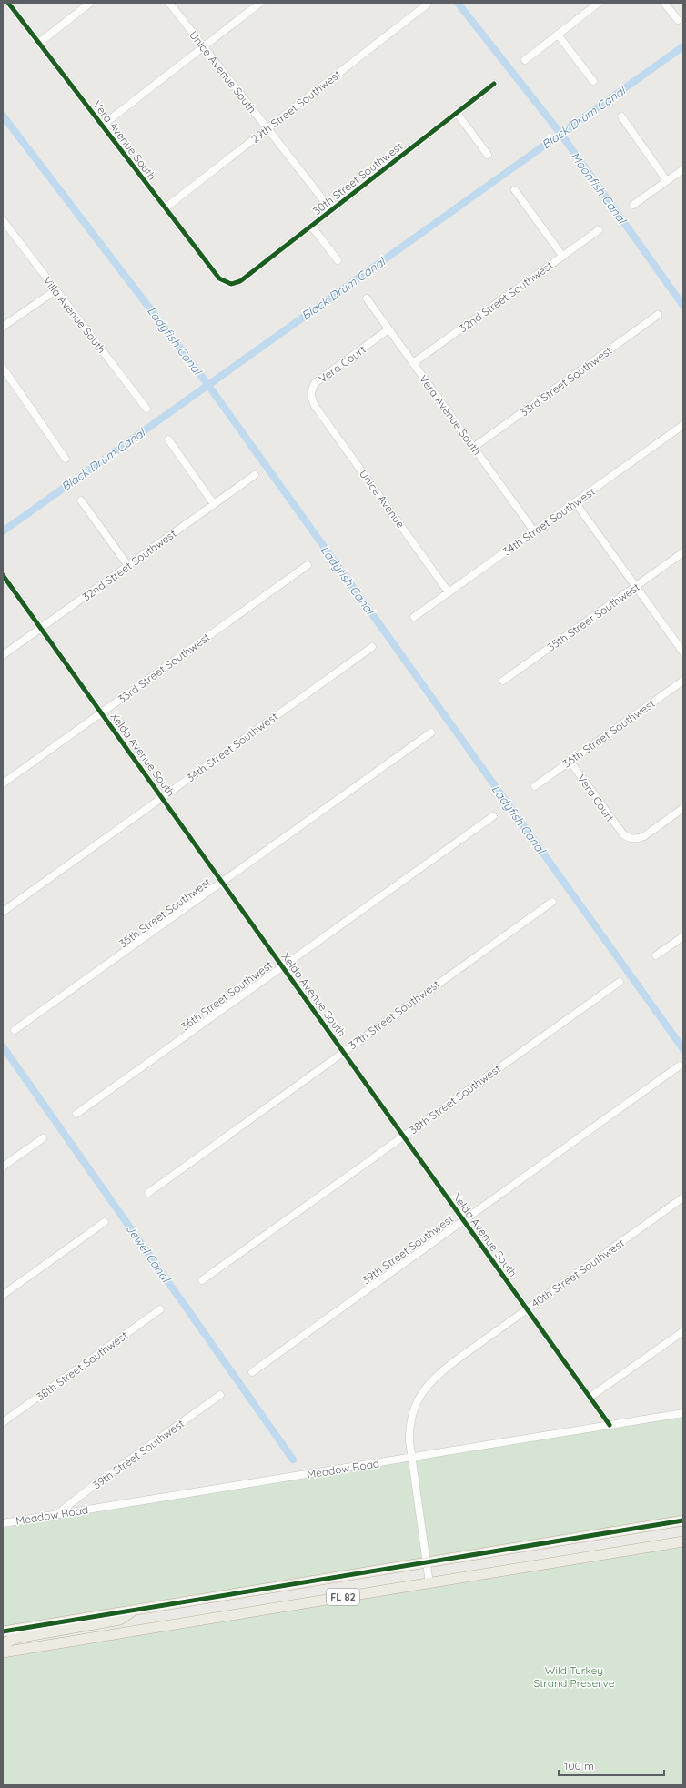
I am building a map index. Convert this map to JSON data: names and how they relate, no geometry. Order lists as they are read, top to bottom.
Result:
{
  "streets": {
    "highway": ["FL 82"],
    "street": [
      "Unice Avenue South",
      "29th Street Southwest",
      "Vera Avenue South",
      "30th Street Southwest",
      "32nd Street Southwest",
      "Villa Avenue South",
      "Vera Court",
      "33rd Street Southwest",
      "Unice Avenue",
      "34th Street Southwest",
      "35th Street Southwest",
      "36th Street Southwest",
      "Xelda Avenue South",
      "37th Street Southwest",
      "38th Street Southwest",
      "39th Street Southwest",
      "40th Street Southwest",
      "Meadow Road"
    ]
  },
  "crossings": [
    ["Unice Avenue South", "29th Street Southwest"],
    ["Unice Avenue South", "30th Street Southwest"],
    ["29th Street Southwest", "Vera Avenue South"],
    ["Vera Avenue South", "30th Street Southwest"],
    ["Vera Avenue South", "32nd Street Southwest"],
    ["Vera Avenue South", "Vera Court"],
    ["Vera Avenue South", "33rd Street Southwest"],
    ["Vera Avenue South", "34th Street Southwest"],
    ["32nd Street Southwest", "Xelda Avenue South"],
    ["Vera Court", "Unice Avenue"],
    ["Vera Court", "36th Street Southwest"],
    ["33rd Street Southwest", "Xelda Avenue South"],
    ["Unice Avenue", "34th Street Southwest"],
    ["34th Street Southwest", "Xelda Avenue South"],
    ["35th Street Southwest", "Xelda Avenue South"],
    ["36th Street Southwest", "Xelda Avenue South"],
    ["Xelda Avenue South", "37th Street Southwest"],
    ["Xelda Avenue South", "38th Street Southwest"],
    ["Xelda Avenue South", "39th Street Southwest"],
    ["Xelda Avenue South", "40th Street Southwest"],
    ["Xelda Avenue South", "Meadow Road"],
    ["39th Street Southwest", "Meadow Road"],
    ["40th Street Southwest", "Meadow Road"],
    ["40th Street Southwest", "FL 82"]
  ],
  "water": [
    "Black Drum Canal",
    "Moonfish Canal",
    "Ladyfish Canal",
    "Jewel Canal"
  ],
  "parks": ["Wild Turkey Strand Preserve"],
  "scale_bar": "100 m"
}
